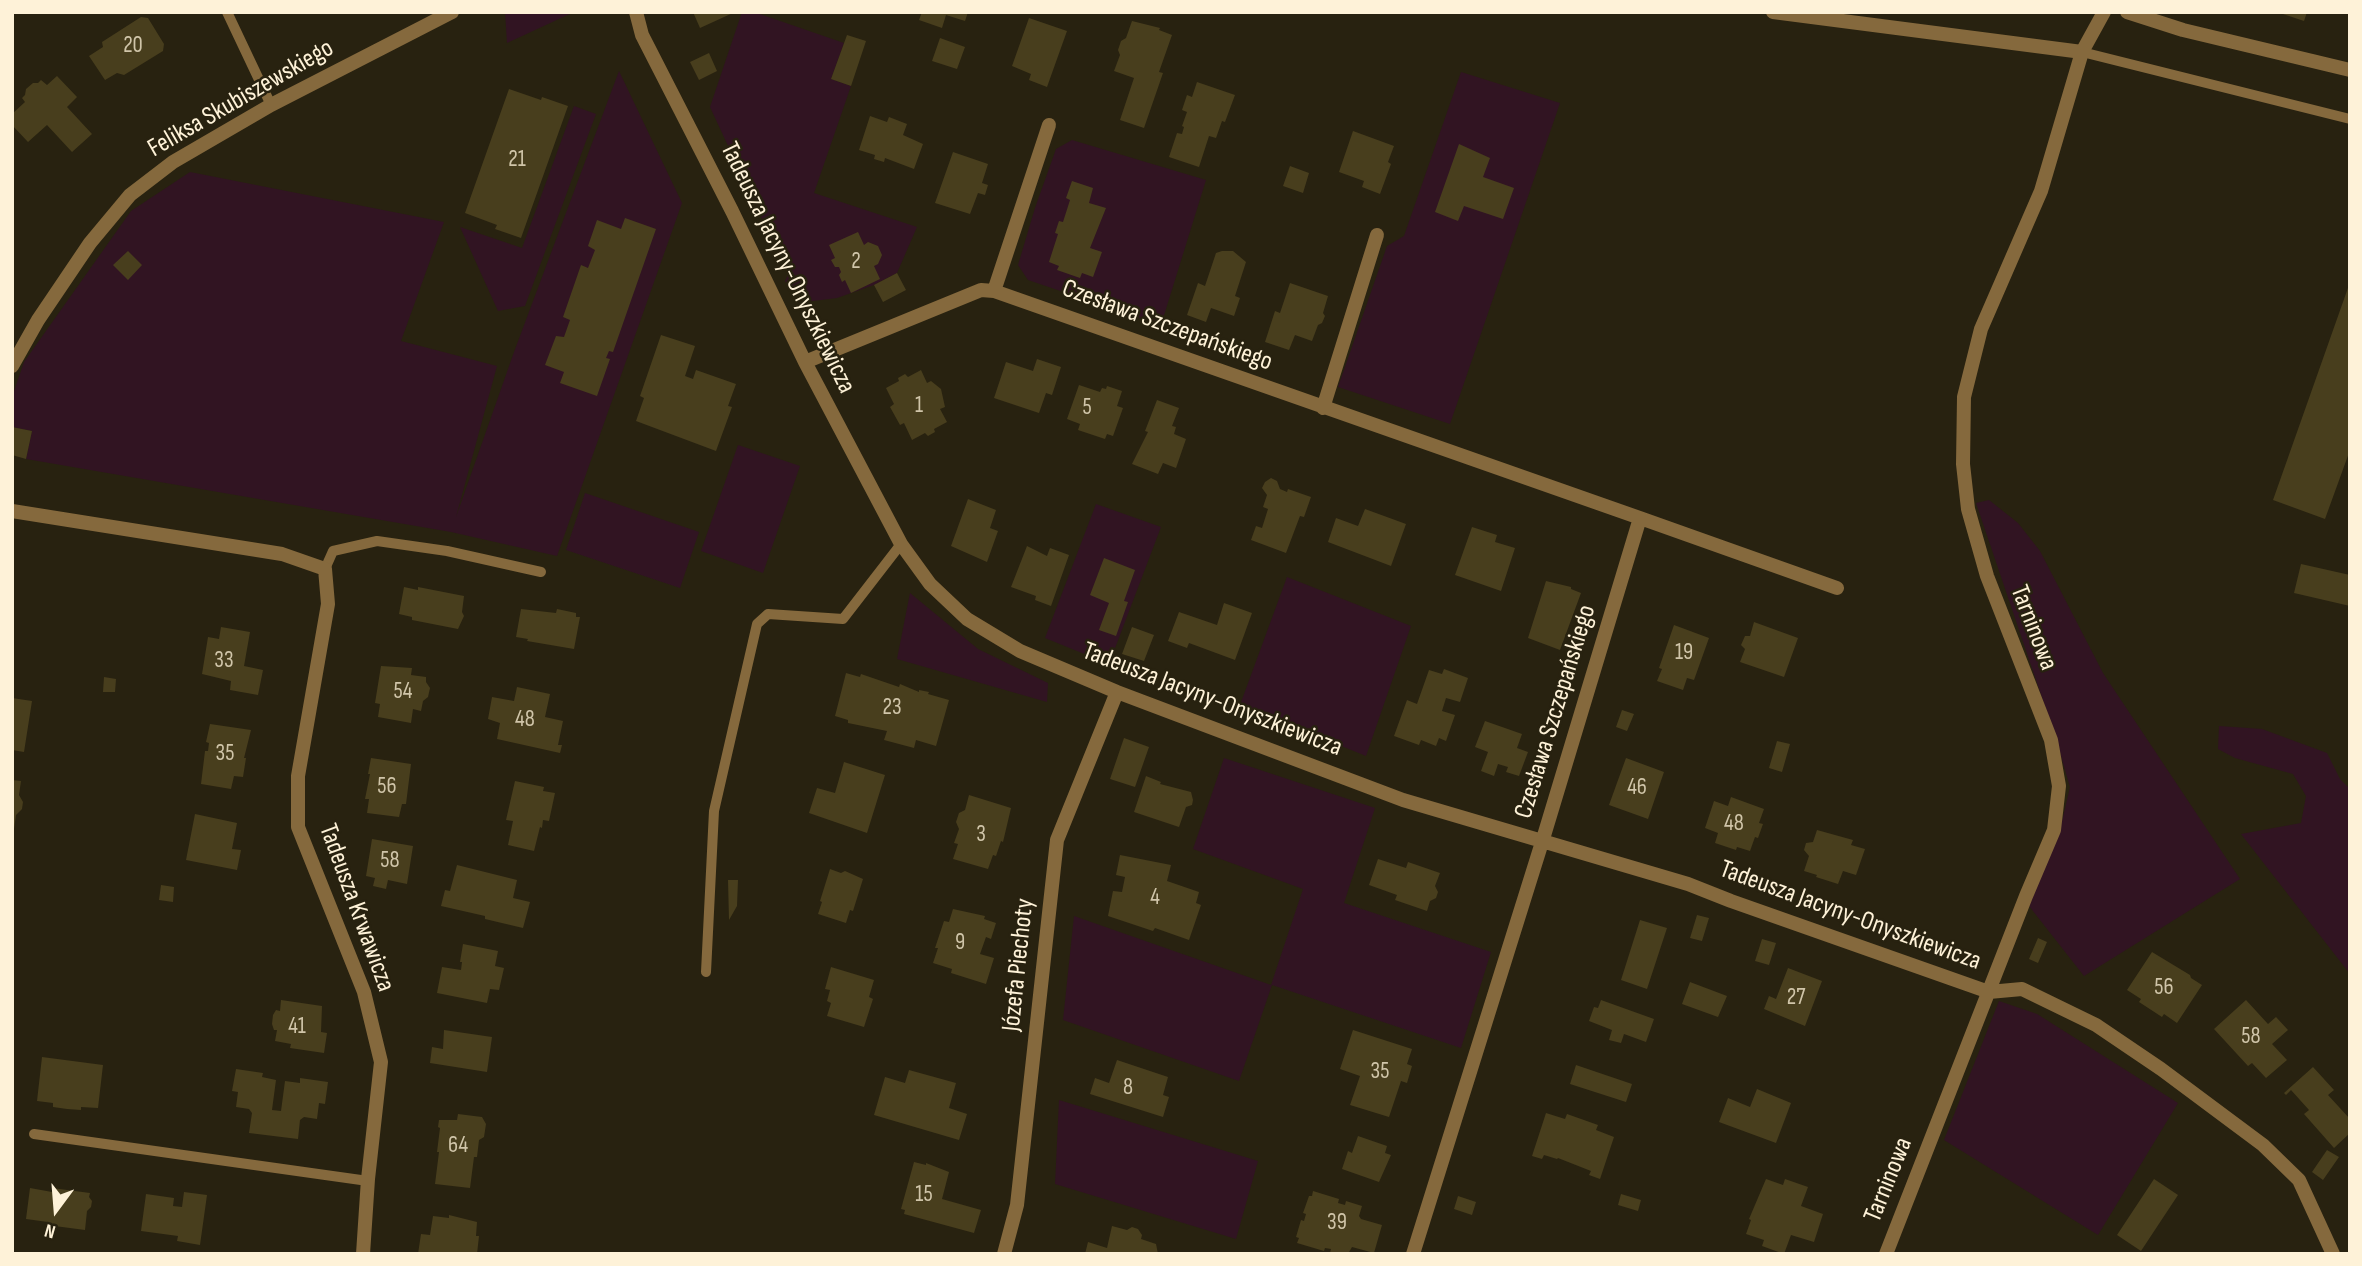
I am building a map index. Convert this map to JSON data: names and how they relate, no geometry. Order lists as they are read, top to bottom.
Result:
{
  "streets": {
    "street": [
      "Feliksa Skubiszewskiego",
      "Tadeusza Jacyny-Onyszkiewicza",
      "Czesława Szczepańskiego",
      "Tarninowa",
      "Tadeusza Krwawicza",
      "Józefa Piechoty"
    ]
  },
  "crossings": [
    ["Tadeusza Jacyny-Onyszkiewicza", "Czesława Szczepańskiego"],
    ["Tadeusza Jacyny-Onyszkiewicza", "Tarninowa"],
    ["Tadeusza Jacyny-Onyszkiewicza", "Józefa Piechoty"]
  ],
  "house_numbers": [
    "20",
    "21",
    "2",
    "1",
    "5",
    "19",
    "33",
    "54",
    "23",
    "48",
    "35",
    "56",
    "46",
    "48",
    "3",
    "58",
    "4",
    "9",
    "56",
    "27",
    "41",
    "58",
    "35",
    "8",
    "64",
    "15",
    "39"
  ],
  "north": "bottom"
}
